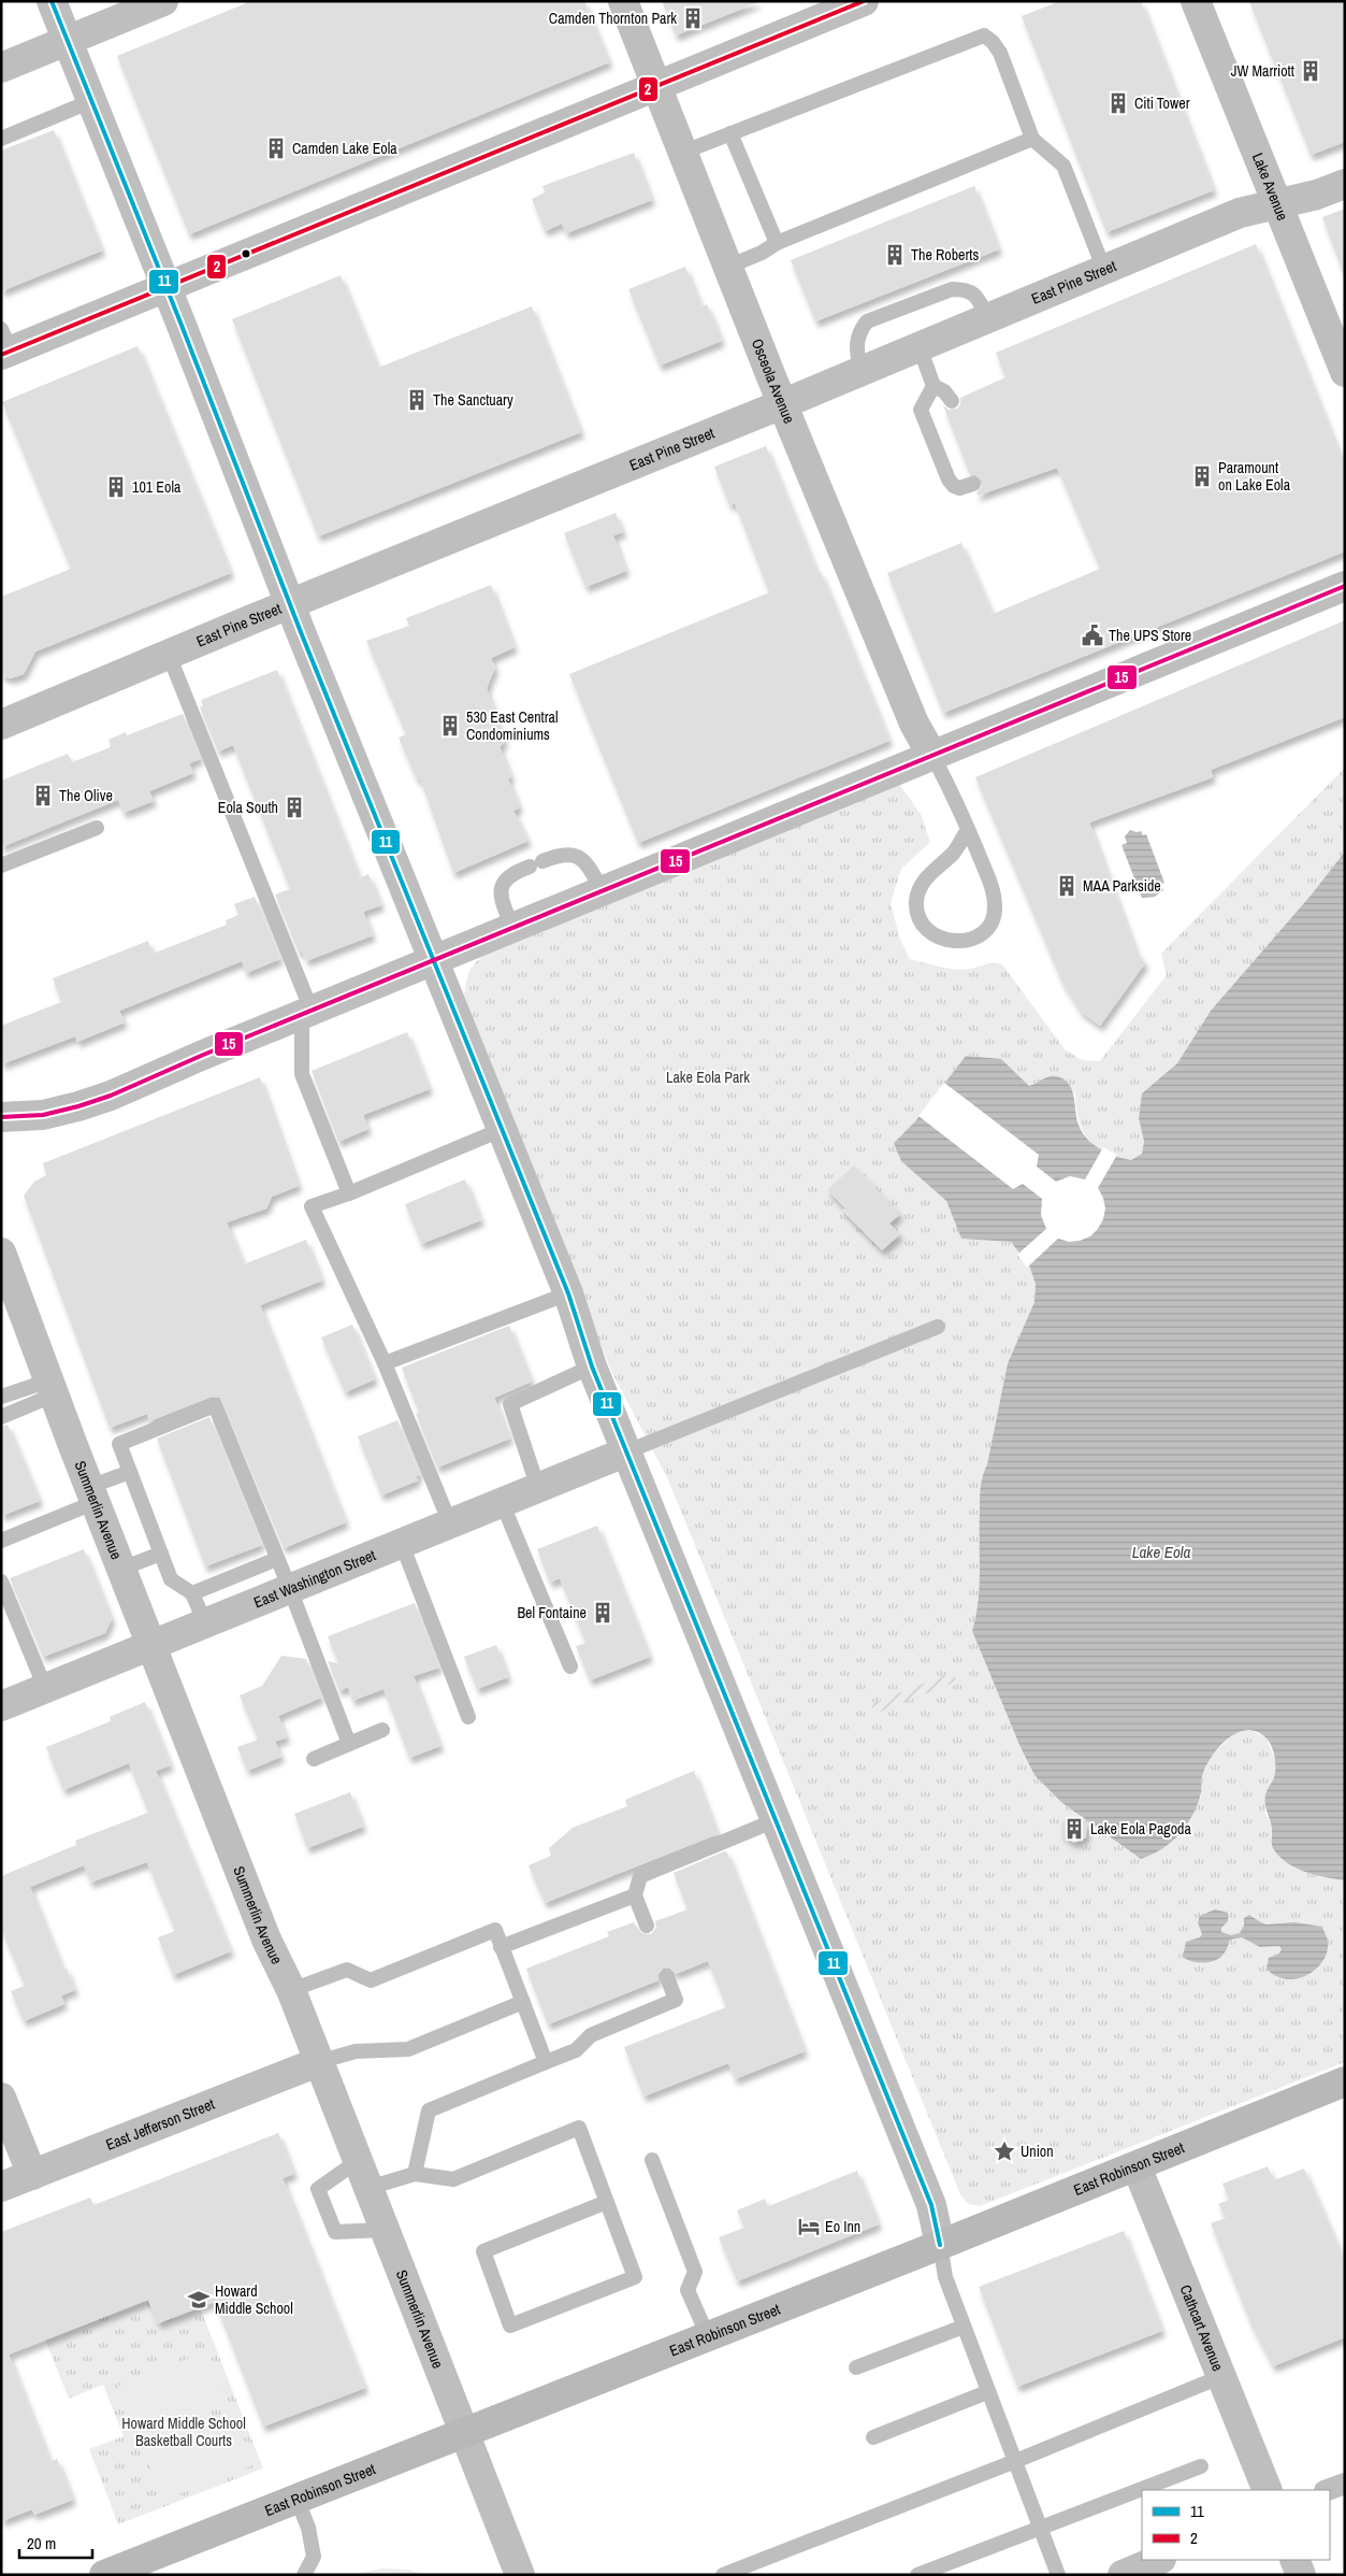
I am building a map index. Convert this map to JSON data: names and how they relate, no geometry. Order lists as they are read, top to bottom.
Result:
{
  "streets": {
    "main road": ["East Robinson Street"],
    "street": [
      "Lake Avenue",
      "East Pine Street",
      "Osceola Avenue",
      "Summerlin Avenue",
      "East Washington Street",
      "East Jefferson Street",
      "Cathcart Avenue"
    ]
  },
  "crossings": [
    ["Lake Avenue", "East Pine Street"],
    ["East Pine Street", "Osceola Avenue"],
    ["Summerlin Avenue", "East Washington Street"],
    ["Summerlin Avenue", "East Jefferson Street"],
    ["Summerlin Avenue", "East Robinson Street"],
    ["East Robinson Street", "Cathcart Avenue"]
  ],
  "water": ["Lake Eola"],
  "parks": ["Lake Eola Park", "Howard Middle School Basketball Courts"],
  "places": {
    "building": [
      "Camden Thornton Park",
      "JW Marriott",
      "Citi Tower",
      "Camden Lake Eola",
      "The Roberts",
      "The Sanctuary",
      "Paramount on Lake Eola",
      "101 Eola",
      "530 East Central Condominiums",
      "The Olive",
      "Eola South",
      "MAA Parkside",
      "Bel Fontaine",
      "Lake Eola Pagoda"
    ],
    "public building": ["The UPS Store"],
    "place": ["Union"],
    "hotel": ["Eo Inn"],
    "school or university": ["Howard Middle School"]
  },
  "lines": ["transit line 11", "transit line 2", "transit line 15"],
  "legend": ["11", "2"],
  "scale_bar": "20 m"
}
